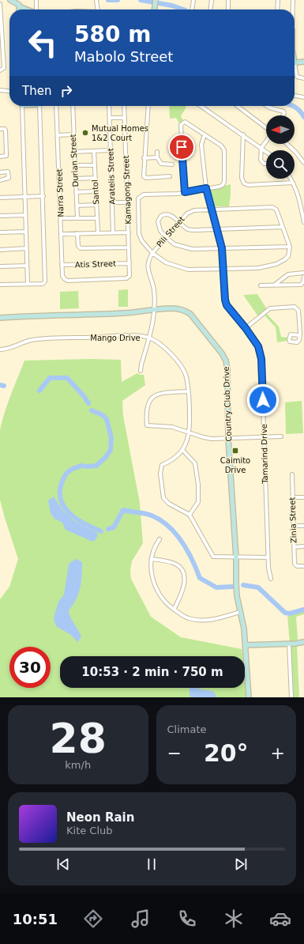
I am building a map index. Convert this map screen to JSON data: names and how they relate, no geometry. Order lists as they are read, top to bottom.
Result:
{
  "streets": {
    "street": [
      "Durian Street",
      "Aratelis Street",
      "Kamagong Street",
      "Santol",
      "Narra Street",
      "Pili Street",
      "Atis Street",
      "Mango Drive",
      "Country Club Drive",
      "Tamarind Drive",
      "Zinia Street"
    ]
  },
  "crossings": [
    ["Kamagong Street", "Narra Street"],
    ["Kamagong Street", "Atis Street"],
    ["Narra Street", "Atis Street"],
    ["Pili Street", "Tamarind Drive"]
  ],
  "places": {
    "other": ["Mutual Homes 1&2 Court"],
    "transit": ["Caimito Drive"]
  },
  "north": "left",
  "page": {
    "turn": ["580 m", "Mabolo Street"],
    "then": "Then",
    "limit": "30",
    "trip": "10:53 · 2 min · 750 m",
    "tile": [
      ["28", "km/h"],
      "Climate"
    ],
    "heat": ["−", "20°", "+"],
    "song": ["Neon Rain", "Kite Club"],
    "tabs": "10:51"
  }
}
